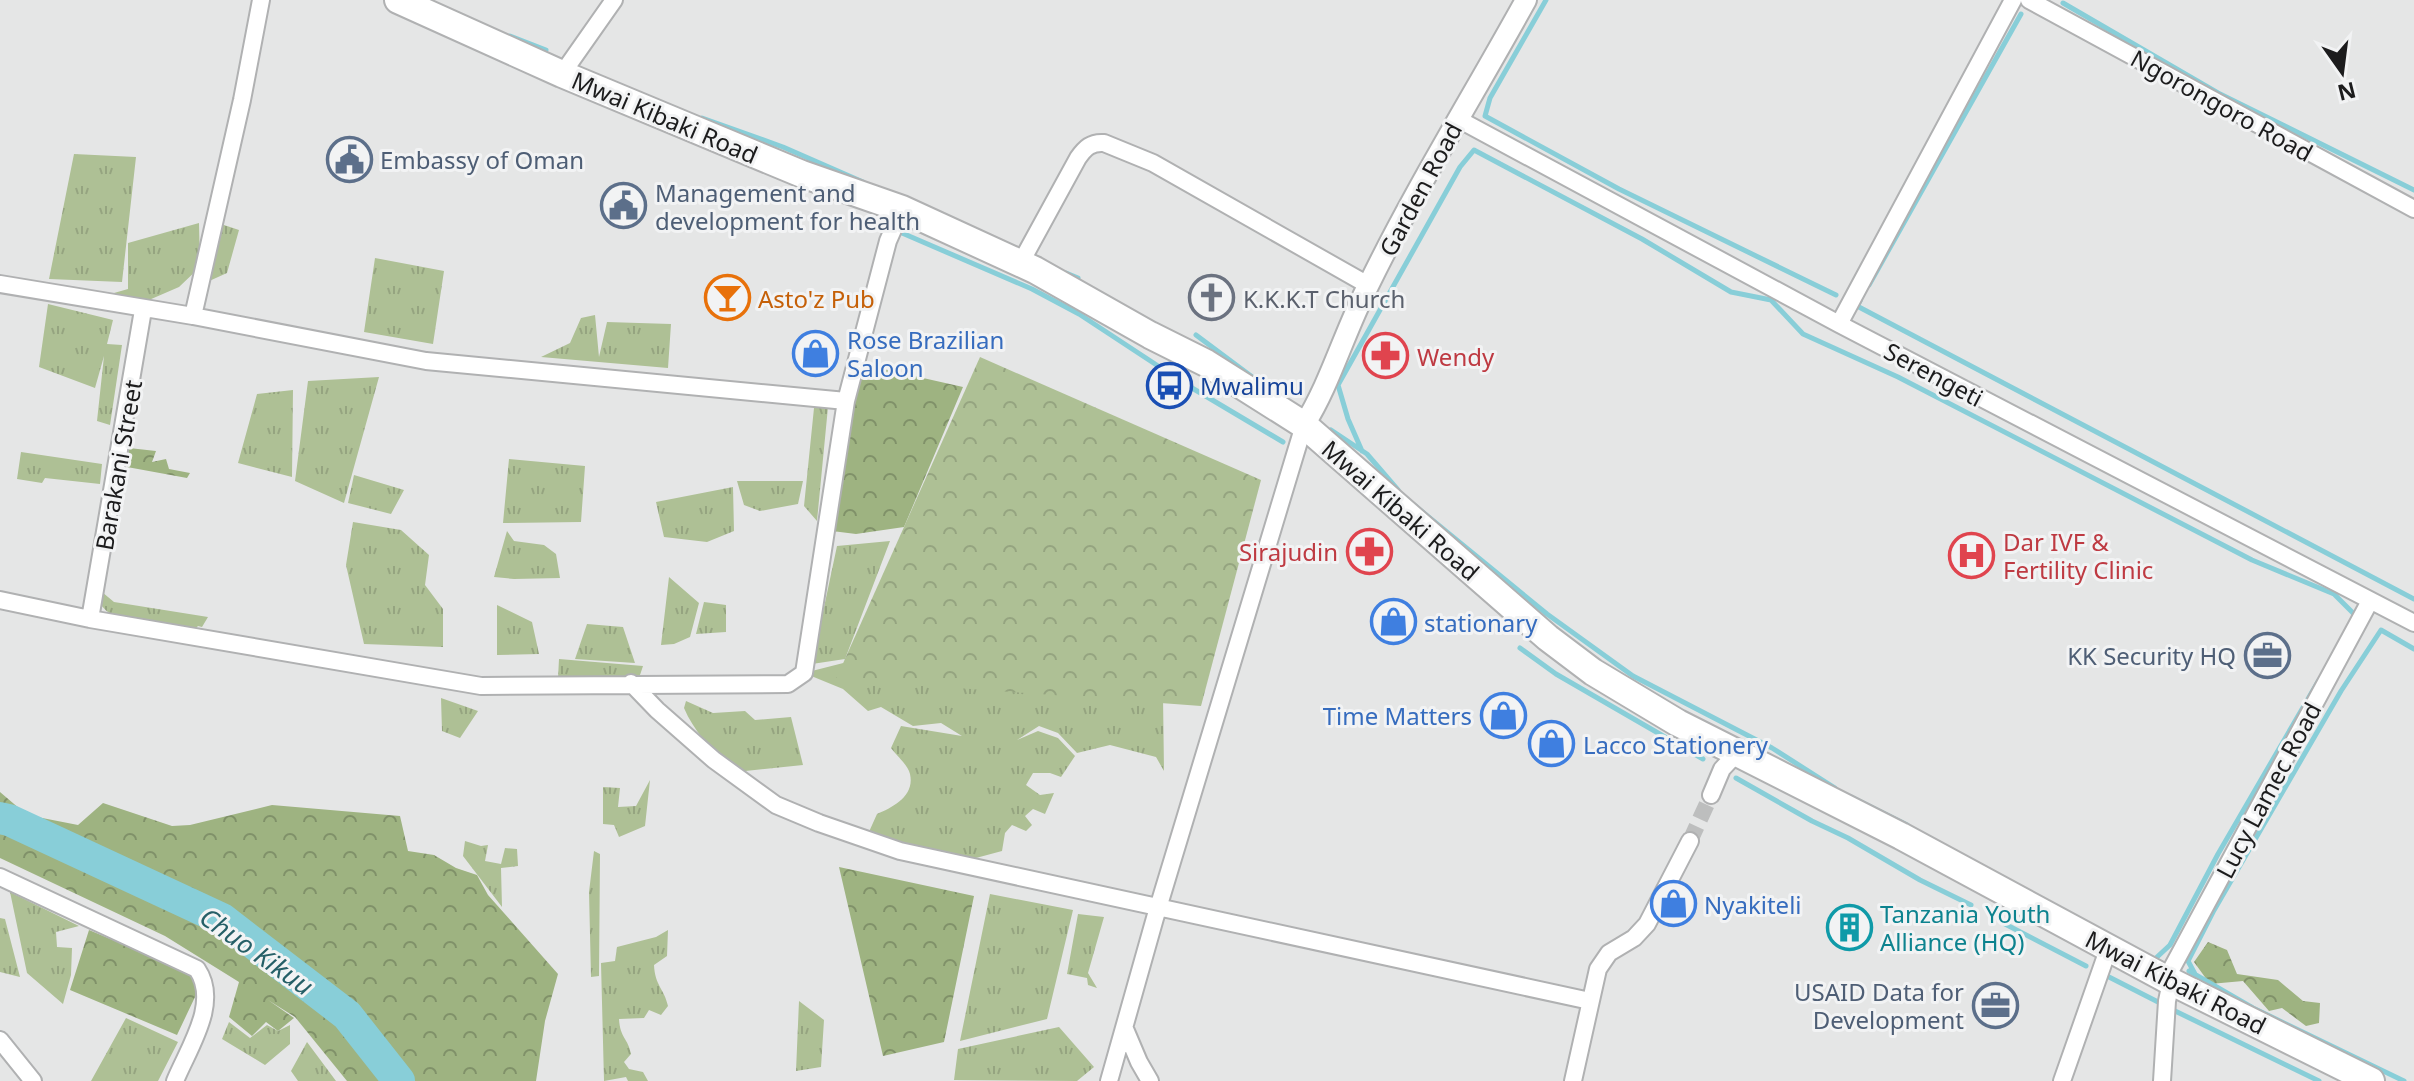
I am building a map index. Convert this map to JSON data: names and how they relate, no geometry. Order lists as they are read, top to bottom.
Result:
{
  "streets": {
    "main road": ["Mwai Kibaki Road"],
    "street": [
      "Ngorongoro Road",
      "Garden Road",
      "Serengeti",
      "Barakani Street",
      "Lucy Lamec Road"
    ]
  },
  "crossings": [
    ["Mwai Kibaki Road", "Garden Road"],
    ["Mwai Kibaki Road", "Lucy Lamec Road"],
    ["Garden Road", "Serengeti"],
    ["Serengeti", "Lucy Lamec Road"]
  ],
  "water": ["Chuo Kikuu"],
  "places": {
    "public building": ["Embassy of Oman", "Management and development for health"],
    "bar": ["Asto'z Pub"],
    "church": ["K.K.K.T Church"],
    "shop": [
      "Rose Brazilian Saloon",
      "stationary",
      "Time Matters",
      "Lacco Stationery",
      "Nyakiteli"
    ],
    "pharmacy": ["Wendy", "Sirajudin"],
    "bus stop": ["Mwalimu"],
    "hospital": ["Dar IVF & Fertility Clinic"],
    "office": ["KK Security HQ", "USAID Data for Development"],
    "building": ["Tanzania Youth Alliance (HQ)"]
  },
  "north": "bottom"
}
